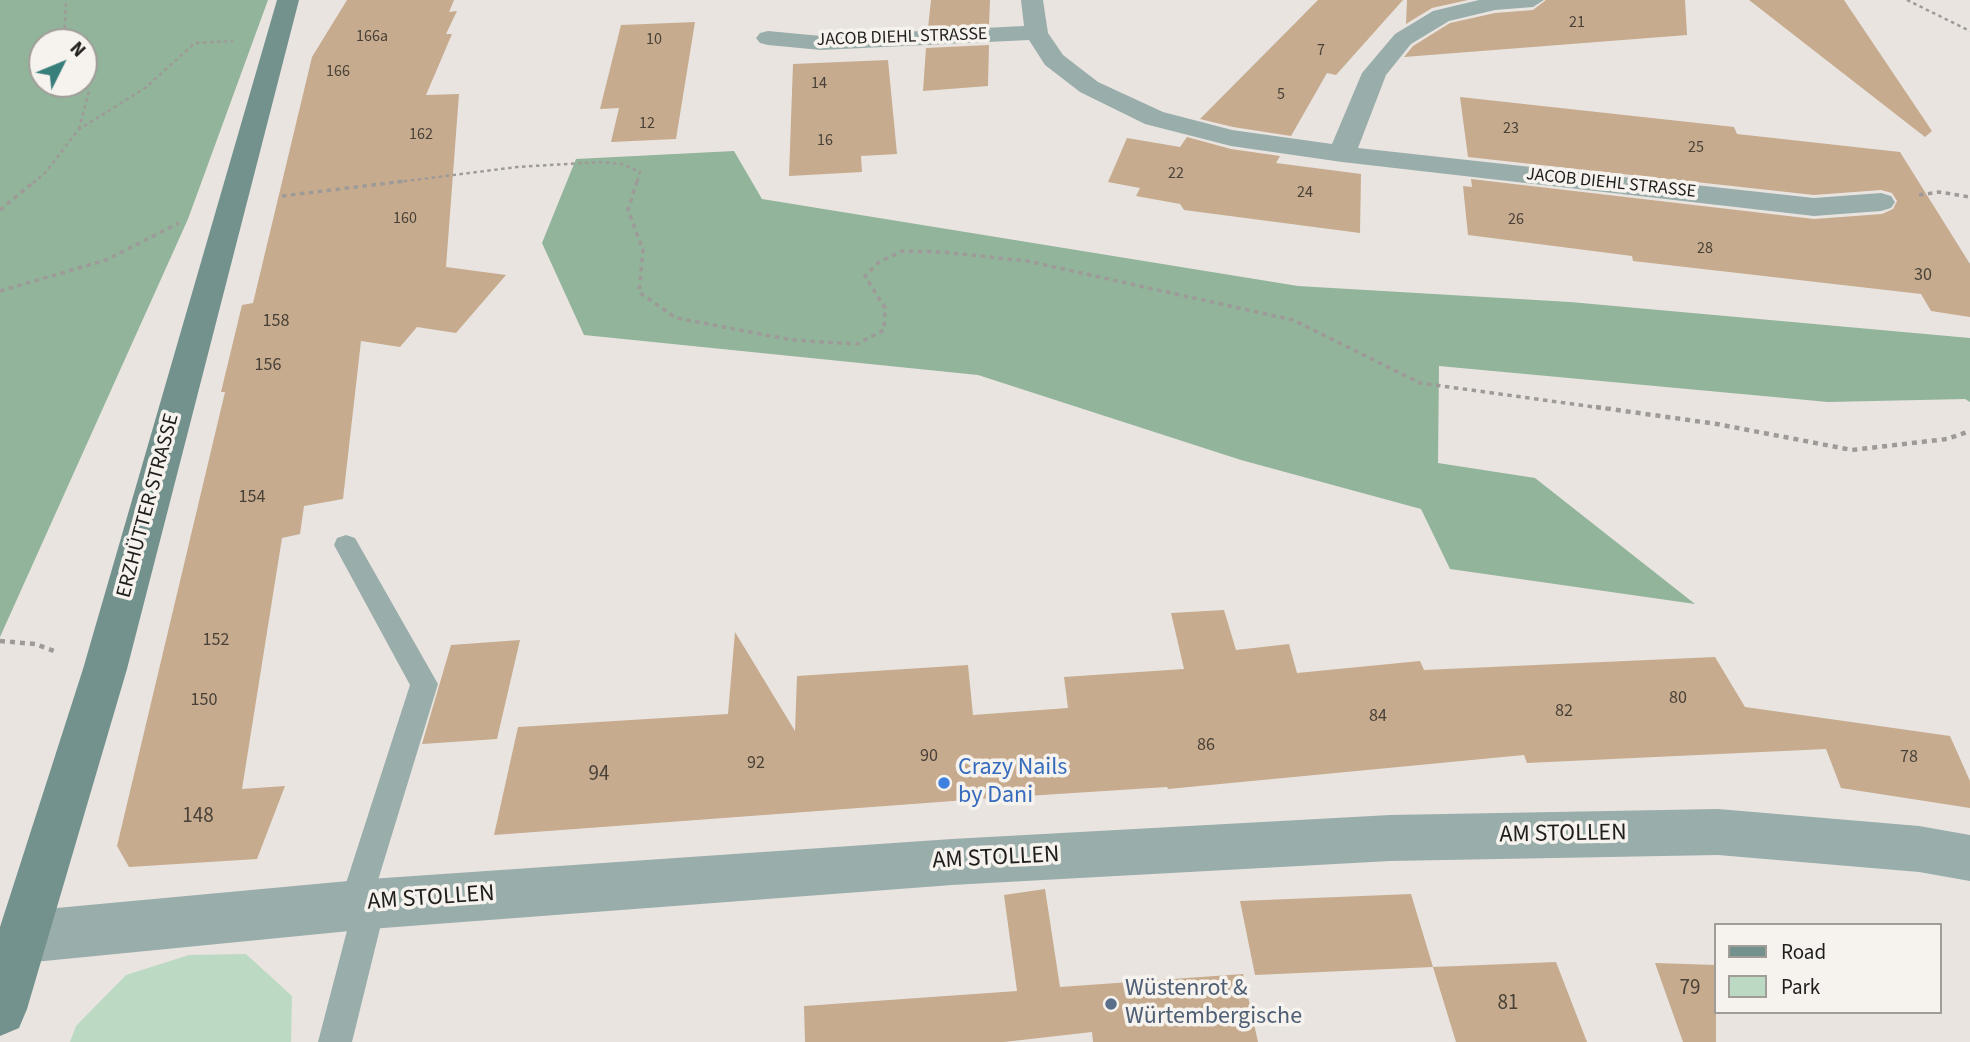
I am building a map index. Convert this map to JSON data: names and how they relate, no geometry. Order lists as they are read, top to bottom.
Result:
{
  "streets": {
    "street": ["JACOB DIEHL STRASSE", "ERZHÜTTER STRASSE", "AM STOLLEN"]
  },
  "crossings": [
    ["ERZHÜTTER STRASSE", "AM STOLLEN"]
  ],
  "places": ["Crazy Nails by Dani", "Wüstenrot & Würtembergische"],
  "house_numbers": [
    "21",
    "166a",
    "10",
    "7",
    "166",
    "14",
    "5",
    "12",
    "23",
    "162",
    "16",
    "25",
    "22",
    "24",
    "160",
    "26",
    "28",
    "30",
    "158",
    "156",
    "154",
    "152",
    "80",
    "150",
    "82",
    "84",
    "86",
    "90",
    "78",
    "92",
    "94",
    "148",
    "79",
    "81"
  ],
  "legend": ["Road", "Park"],
  "north": "top right"
}
